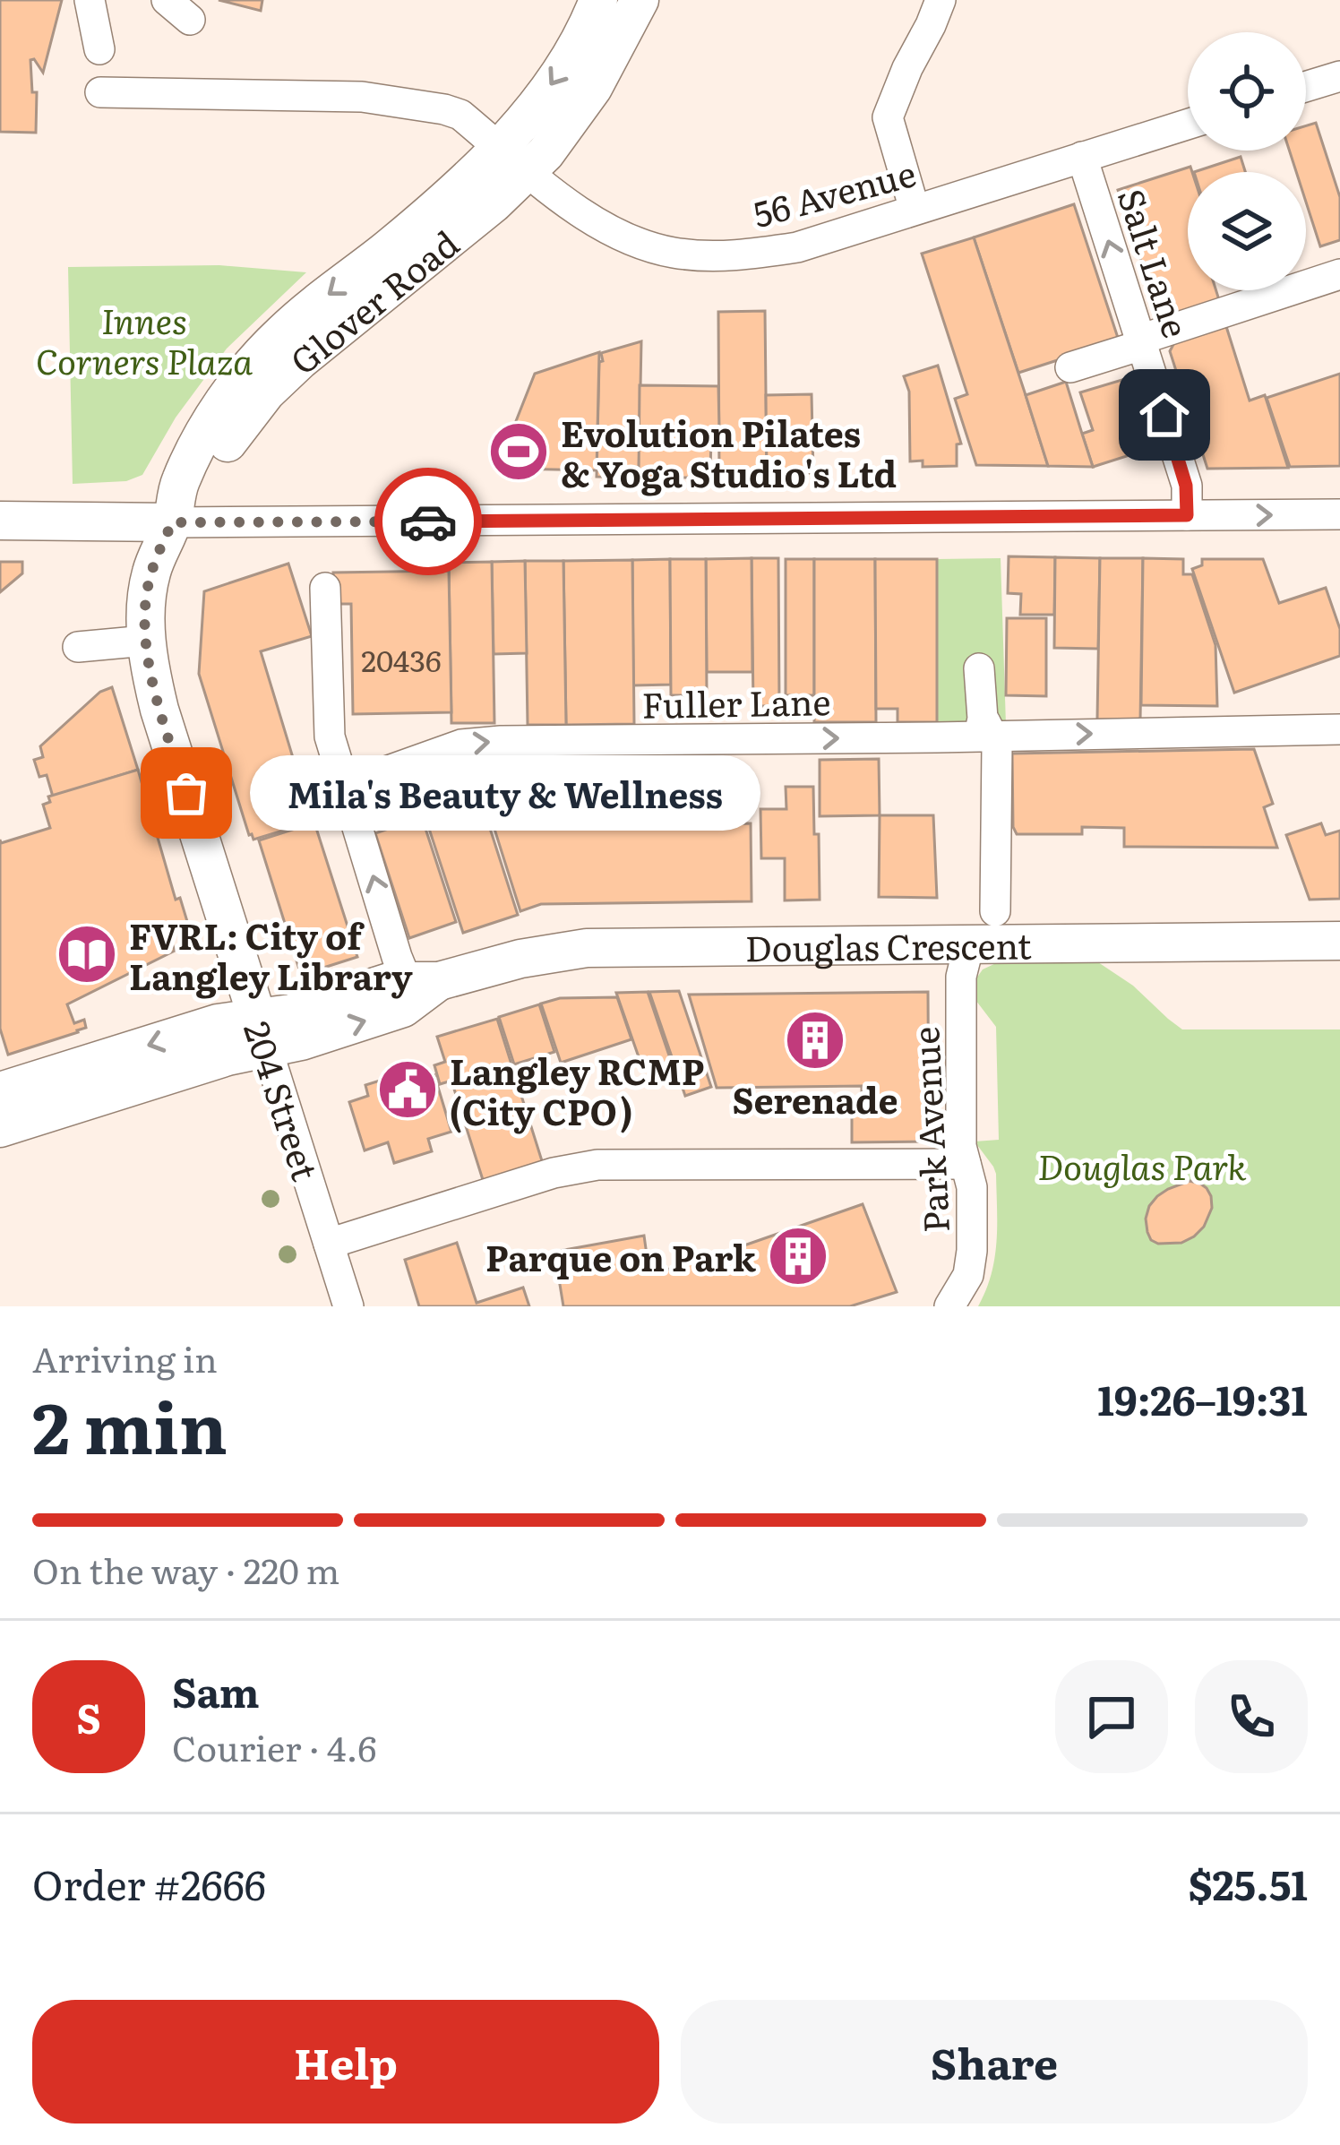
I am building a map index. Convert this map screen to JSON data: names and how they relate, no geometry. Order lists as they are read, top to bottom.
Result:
{
  "streets": {
    "main road": ["Glover Road", "Douglas Crescent", "204 Street"],
    "street": [
      "56 Avenue",
      "Salt Lane",
      "Fuller Lane",
      "Park Avenue"
    ]
  },
  "crossings": [
    ["56 Avenue", "Salt Lane"],
    ["56 Avenue", "Glover Road"],
    ["Glover Road", "204 Street"],
    ["Douglas Crescent", "204 Street"],
    ["Douglas Crescent", "Park Avenue"]
  ],
  "one_way": ["Salt Lane"],
  "parks": ["Innes Corners Plaza", "Douglas Park"],
  "places": {
    "sports": ["Evolution Pilates & Yoga Studio's Ltd"],
    "other": ["Mila's Beauty & Wellness"],
    "library": ["FVRL: City of Langley Library"],
    "building": ["Serenade", "Parque on Park"],
    "public building": ["Langley RCMP (City CPO)"]
  },
  "house_numbers": ["20436"],
  "page": {
    "bubble": "Mila's Beauty & Wellness",
    "heading": ["2 min", "Arriving in", "19:26–19:31"],
    "panel": [
      "Sam",
      "Courier · 4.6",
      "Order #2666",
      "$25.51"
    ],
    "bar": "On the way · 220 m",
    "round": "S",
    "buttons": ["Help", "Share"]
  }
}
